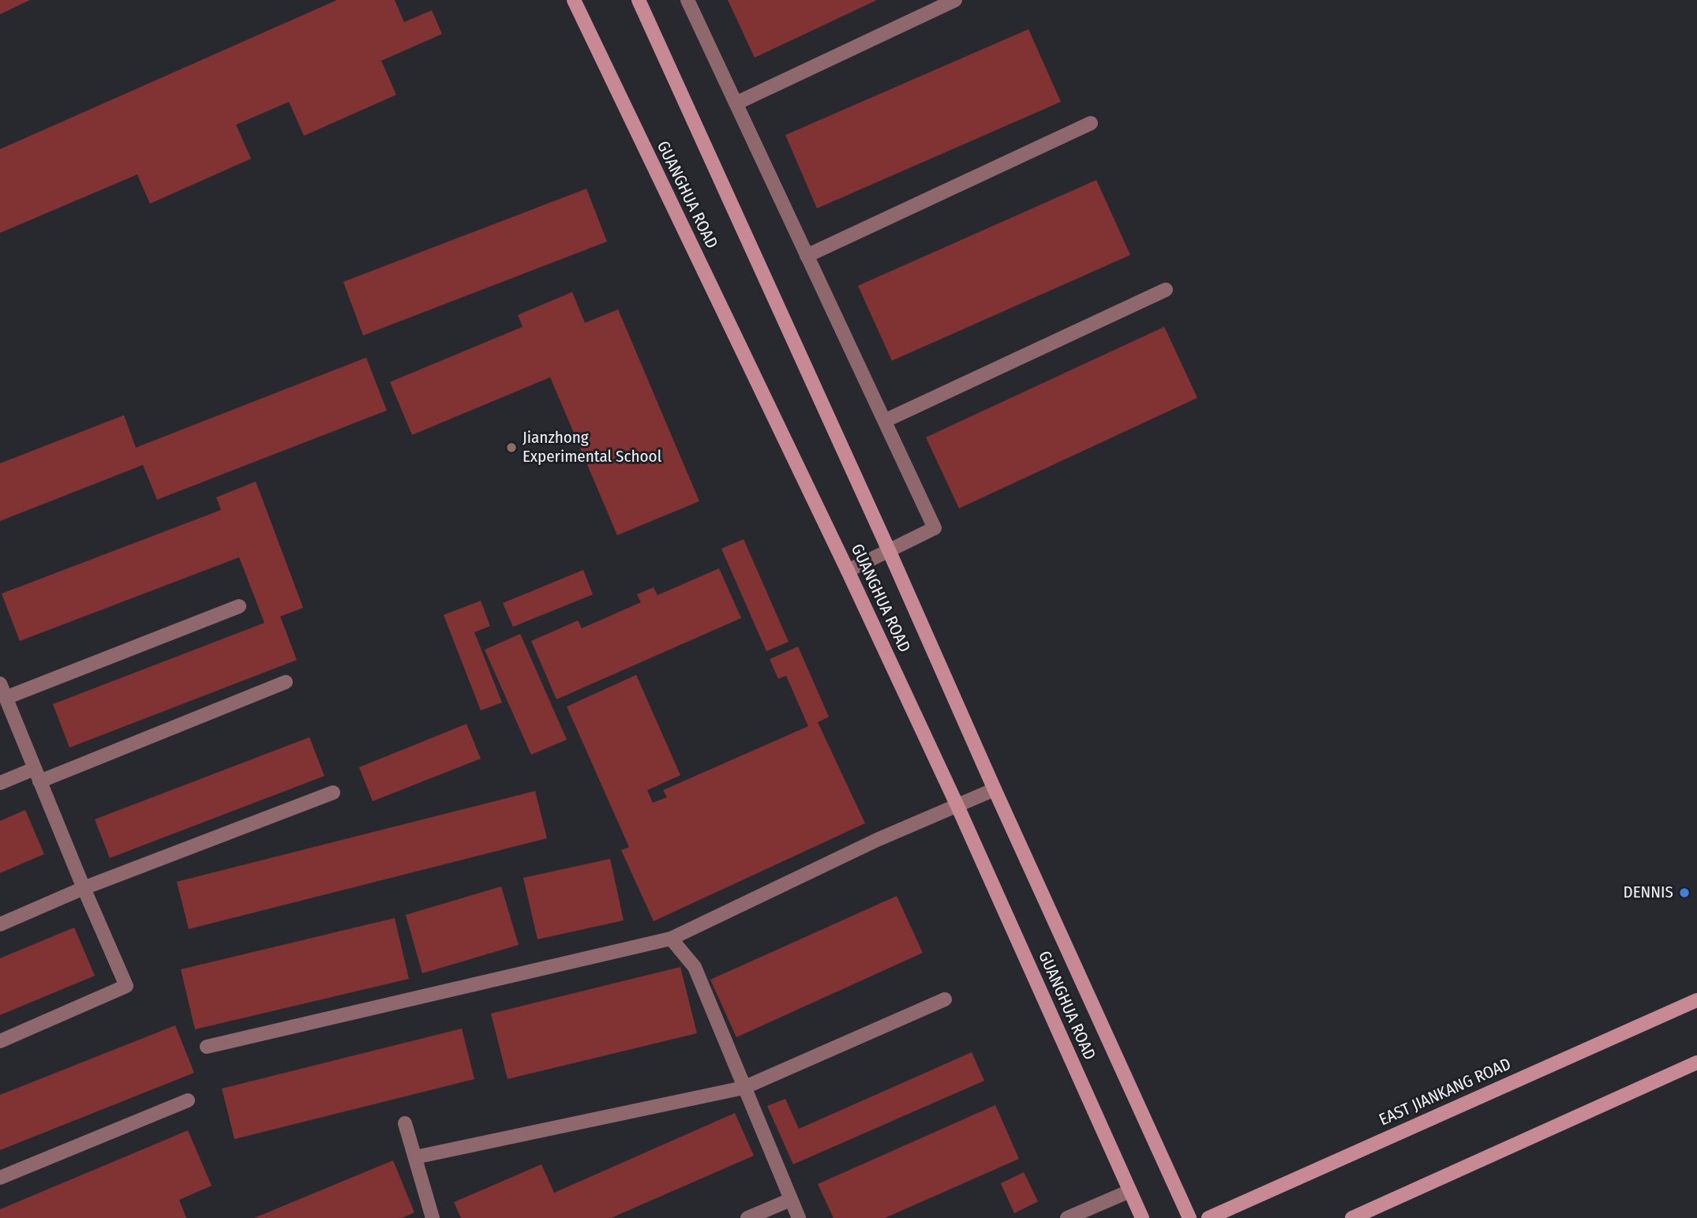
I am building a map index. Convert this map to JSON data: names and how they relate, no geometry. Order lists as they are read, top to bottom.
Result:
{
  "streets": {
    "main road": ["GUANGHUA ROAD", "EAST JIANKANG ROAD"]
  },
  "places": ["Jianzhong Experimental School", "DENNIS"]
}
